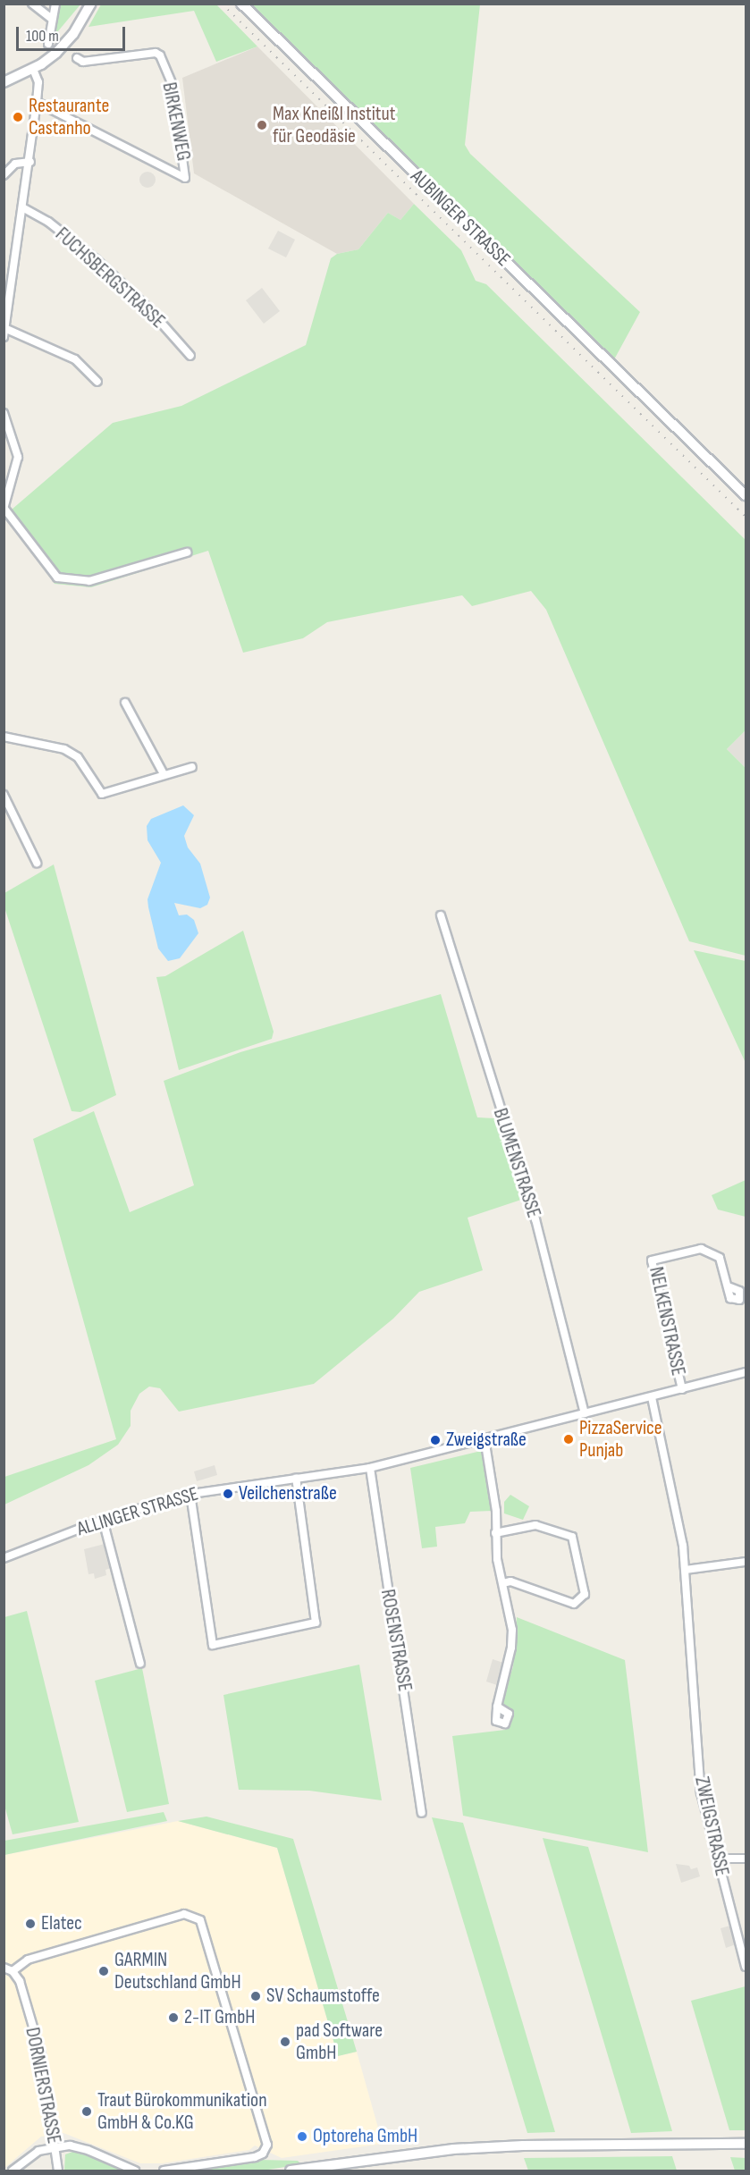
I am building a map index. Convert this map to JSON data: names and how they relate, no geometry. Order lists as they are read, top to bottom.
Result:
{
  "streets": {
    "street": [
      "BIRKENWEG",
      "AUBINGER STRASSE",
      "FUCHSBERGSTRASSE",
      "BLUMENSTRASSE",
      "NELKENSTRASSE",
      "ALLINGER STRASSE",
      "ROSENSTRASSE",
      "ZWEIGSTRASSE",
      "DORNIERSTRASSE"
    ]
  },
  "crossings": [
    ["BLUMENSTRASSE", "ALLINGER STRASSE"],
    ["NELKENSTRASSE", "ALLINGER STRASSE"],
    ["ALLINGER STRASSE", "ROSENSTRASSE"],
    ["ALLINGER STRASSE", "ZWEIGSTRASSE"]
  ],
  "places": [
    "Restaurante Castanho",
    "Max Kneißl Institut für Geodäsie",
    "PizzaService Punjab",
    "Zweigstraße",
    "Veilchenstraße",
    "Elatec",
    "GARMIN Deutschland GmbH",
    "SV Schaumstoffe",
    "2-IT GmbH",
    "pad Software GmbH",
    "Traut Bürokommunikation GmbH & Co.KG",
    "Optoreha GmbH"
  ],
  "scale_bar": "100 m"
}
